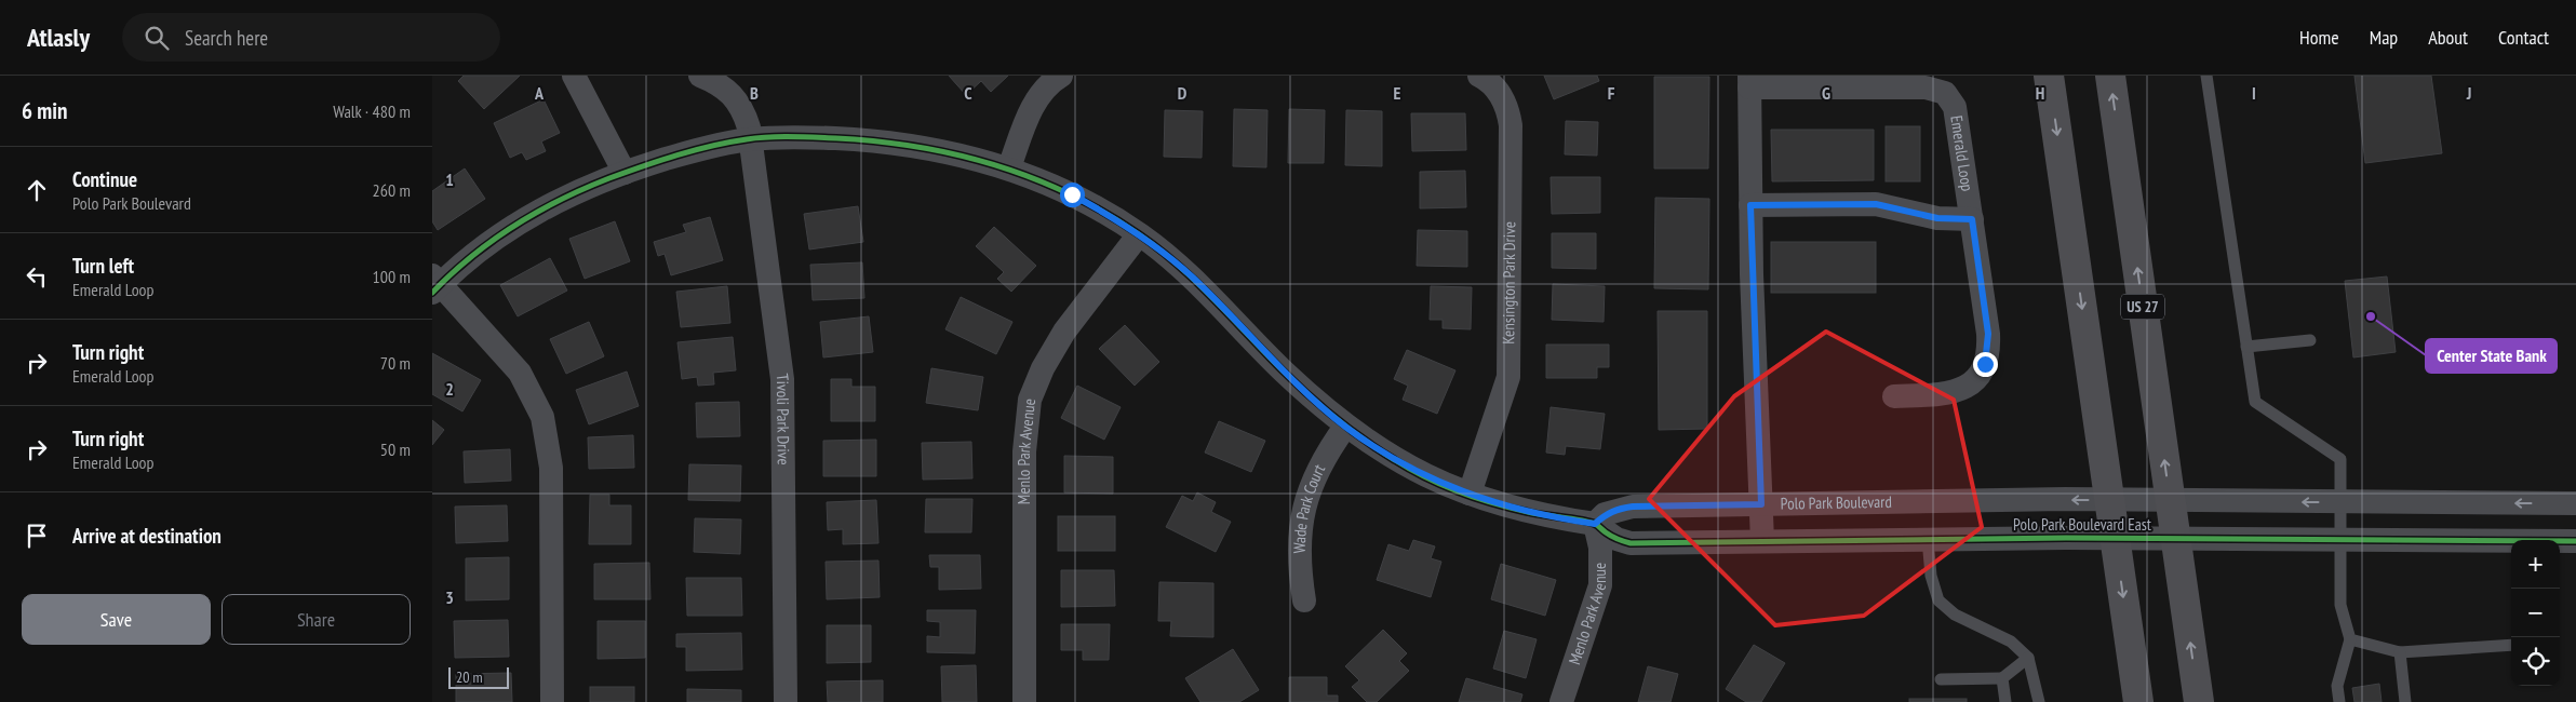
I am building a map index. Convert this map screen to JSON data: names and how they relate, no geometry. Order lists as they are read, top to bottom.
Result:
{
  "streets": {
    "highway": ["US 27"],
    "street": [
      "Emerald Loop",
      "Kensington Park Drive",
      "Tivoli Park Drive",
      "Menlo Park Avenue",
      "Polo Park Boulevard",
      "Wade Park Court",
      "Polo Park Boulevard East"
    ]
  },
  "crossings": [
    ["Emerald Loop", "Polo Park Boulevard"],
    ["Emerald Loop", "Polo Park Boulevard East"],
    ["US 27", "Polo Park Boulevard"],
    ["US 27", "Polo Park Boulevard East"],
    ["Menlo Park Avenue", "Polo Park Boulevard"],
    ["Menlo Park Avenue", "Polo Park Boulevard East"],
    ["Polo Park Boulevard", "Polo Park Boulevard East"]
  ],
  "places": ["Center State Bank"],
  "scale_bar": "20 m",
  "page": {
    "header": "Atlasly",
    "search": "Search here",
    "nav": [
      "Home",
      "Map",
      "About",
      "Contact"
    ],
    "heading": ["6 min", "Walk · 480 m"],
    "list": [
      ["Continue", "Polo Park Boulevard", "260 m"],
      ["Turn left", "Emerald Loop", "100 m"],
      ["Turn right", "Emerald Loop", "70 m"],
      ["Turn right", "Emerald Loop", "50 m"],
      "Arrive at destination"
    ],
    "map_buttons": ["+", "−"],
    "buttons": ["Save", "Share"],
    "scale": "20 m"
  },
  "grid": {
    "columns": [
      "A",
      "B",
      "C",
      "D",
      "E",
      "F",
      "G",
      "H",
      "I",
      "J"
    ],
    "rows": ["1", "2", "3"]
  }
}
